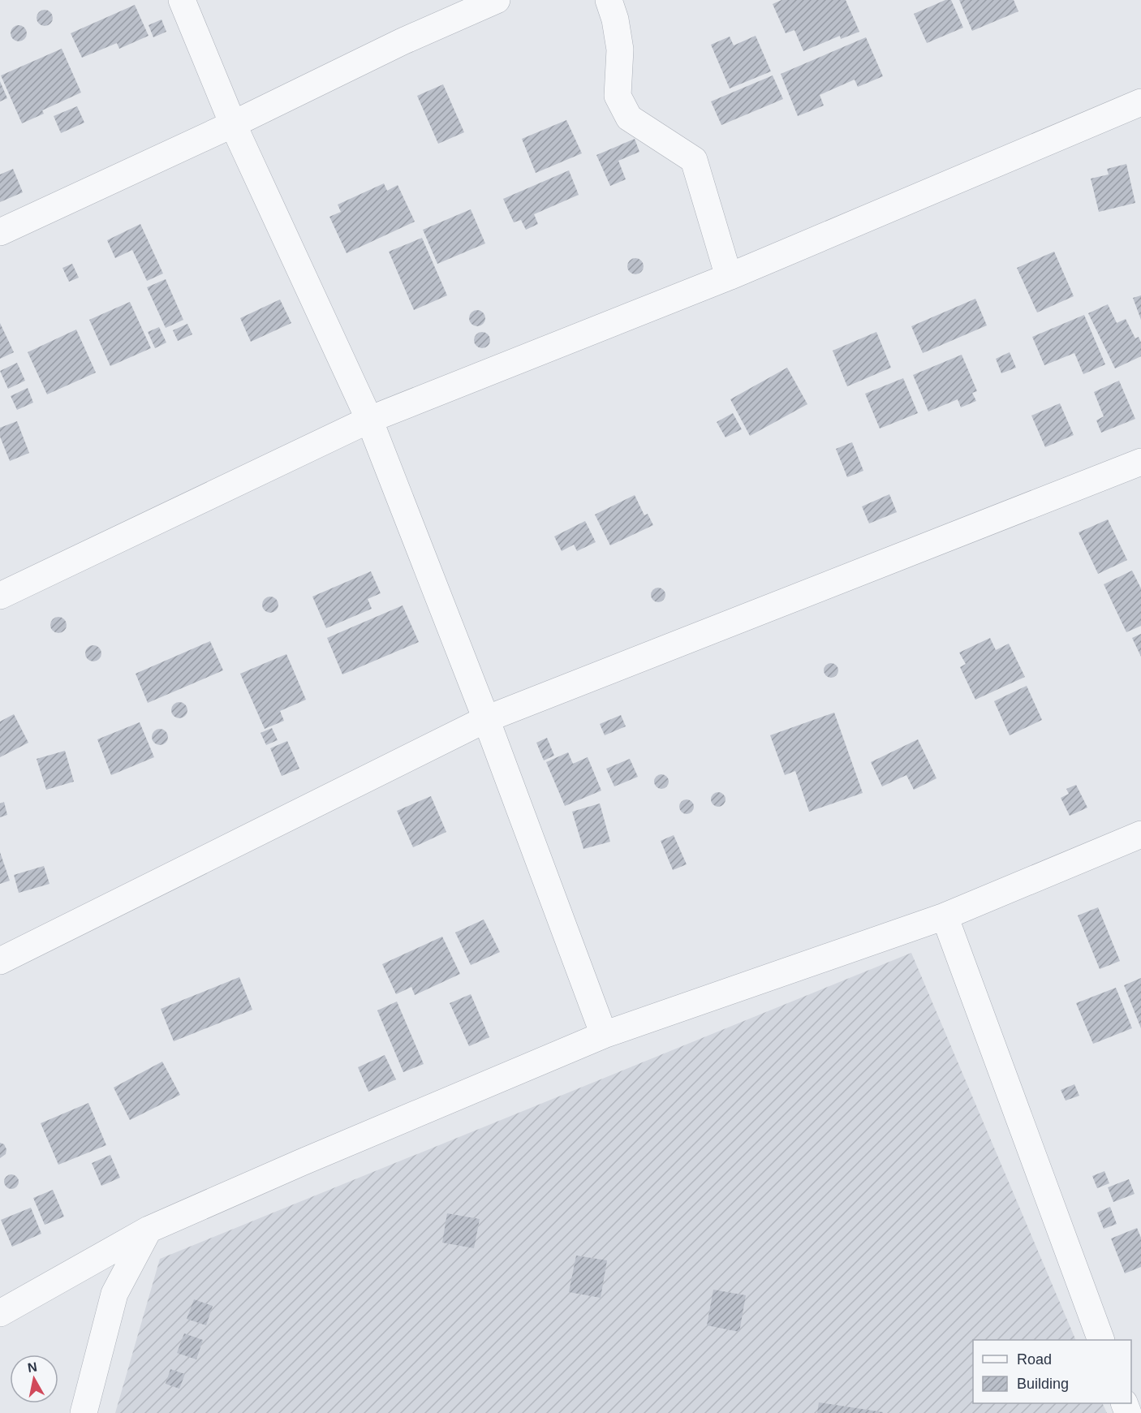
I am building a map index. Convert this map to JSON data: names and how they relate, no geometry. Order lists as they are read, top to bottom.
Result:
{
  "legend": ["Road", "Building"],
  "north": "top"
}
